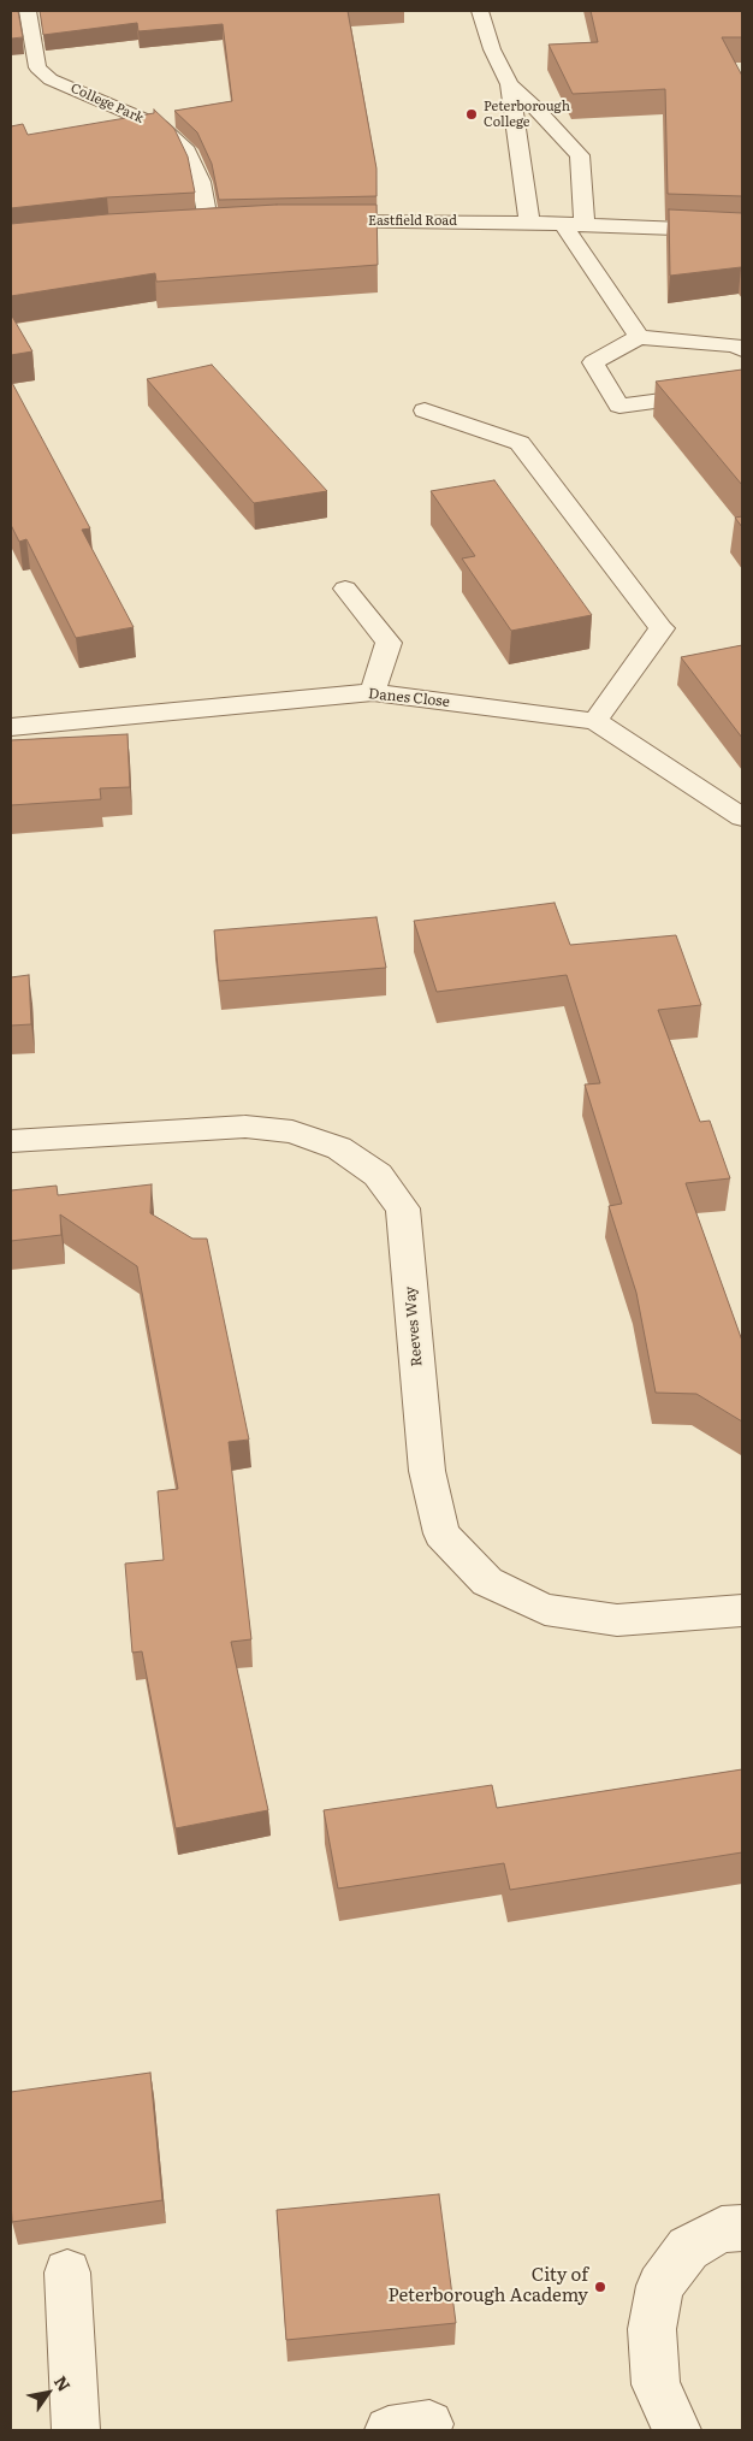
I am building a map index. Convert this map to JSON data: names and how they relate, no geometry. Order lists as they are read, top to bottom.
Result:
{
  "streets": {
    "street": [
      "College Park",
      "Eastfield Road",
      "Danes Close",
      "Reeves Way"
    ]
  },
  "places": ["Peterborough College", "City of Peterborough Academy"],
  "north": "top right"
}
